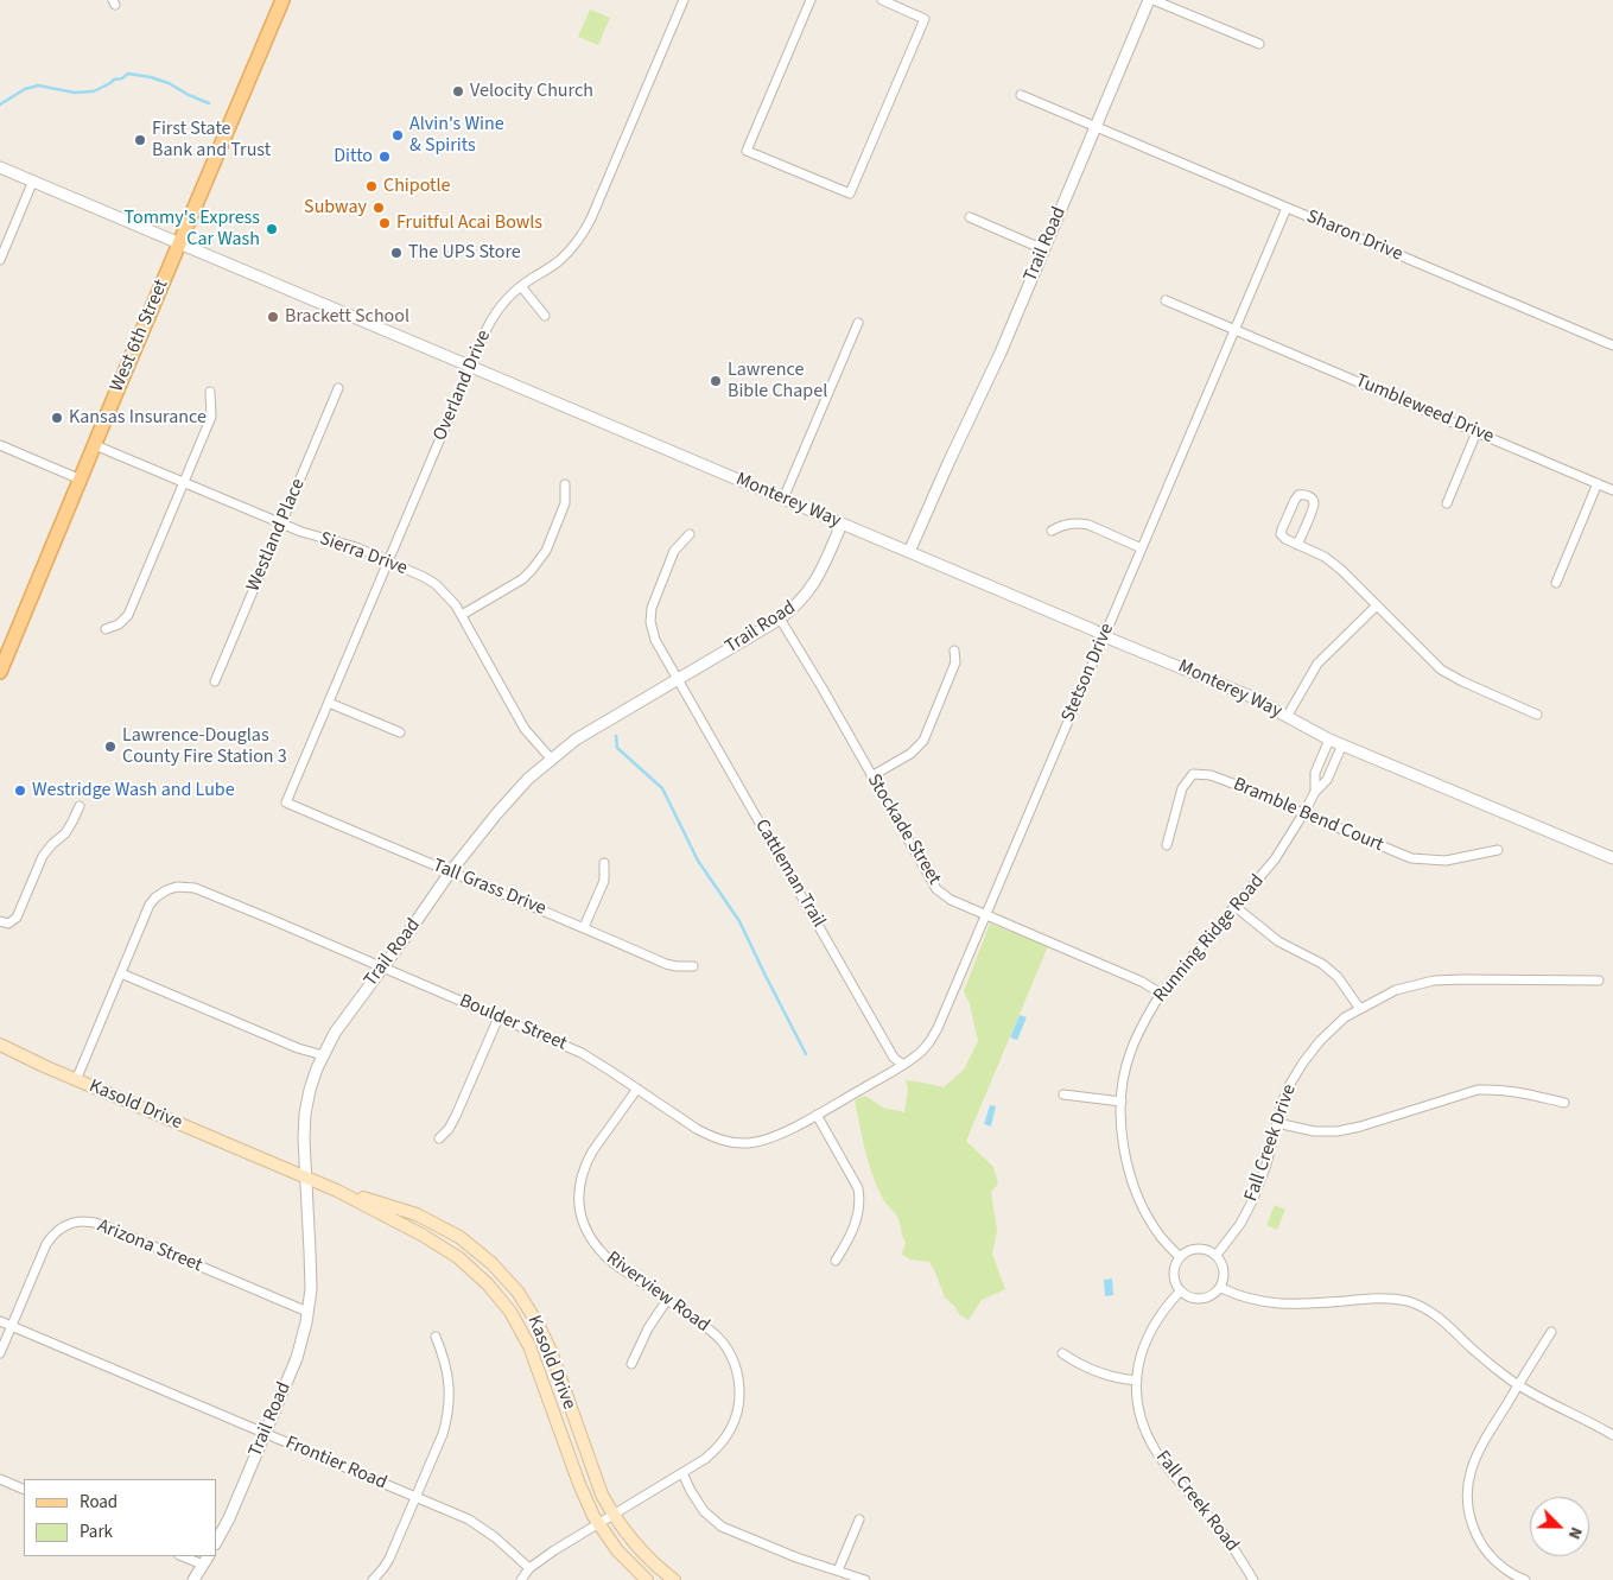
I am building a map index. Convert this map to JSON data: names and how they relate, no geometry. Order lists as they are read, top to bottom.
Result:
{
  "streets": {
    "main road": ["West 6th Street", "Kasold Drive"],
    "street": [
      "Sharon Drive",
      "Trail Road",
      "Overland Drive",
      "Tumbleweed Drive",
      "Monterey Way",
      "Westland Place",
      "Sierra Drive",
      "Stetson Drive",
      "Bramble Bend Court",
      "Stockade Street",
      "Cattleman Trail",
      "Tall Grass Drive",
      "Running Ridge Road",
      "Boulder Street",
      "Fall Creek Drive",
      "Arizona Street",
      "Riverview Road",
      "Frontier Road",
      "Fall Creek Road"
    ]
  },
  "crossings": [
    ["Sharon Drive", "Trail Road"],
    ["Sharon Drive", "Stetson Drive"],
    ["Trail Road", "Monterey Way"],
    ["Trail Road", "Sierra Drive"],
    ["Trail Road", "Stockade Street"],
    ["Trail Road", "Cattleman Trail"],
    ["Trail Road", "Tall Grass Drive"],
    ["Trail Road", "Boulder Street"],
    ["Trail Road", "Kasold Drive"],
    ["Trail Road", "Arizona Street"],
    ["Trail Road", "Frontier Road"],
    ["West 6th Street", "Monterey Way"],
    ["West 6th Street", "Sierra Drive"],
    ["Overland Drive", "Monterey Way"],
    ["Overland Drive", "Sierra Drive"],
    ["Overland Drive", "Tall Grass Drive"],
    ["Tumbleweed Drive", "Stetson Drive"],
    ["Monterey Way", "Stetson Drive"],
    ["Monterey Way", "Running Ridge Road"],
    ["Westland Place", "Sierra Drive"],
    ["Stetson Drive", "Stockade Street"],
    ["Stetson Drive", "Cattleman Trail"],
    ["Stetson Drive", "Boulder Street"],
    ["Bramble Bend Court", "Running Ridge Road"],
    ["Stockade Street", "Running Ridge Road"],
    ["Running Ridge Road", "Fall Creek Drive"],
    ["Running Ridge Road", "Fall Creek Road"],
    ["Boulder Street", "Riverview Road"],
    ["Kasold Drive", "Riverview Road"],
    ["Fall Creek Drive", "Fall Creek Road"],
    ["Arizona Street", "Frontier Road"],
    ["Riverview Road", "Frontier Road"]
  ],
  "places": [
    "Velocity Church",
    "Alvin's Wine & Spirits",
    "First State Bank and Trust",
    "Ditto",
    "Chipotle",
    "Subway",
    "Fruitful Acai Bowls",
    "Tommy's Express Car Wash",
    "The UPS Store",
    "Brackett School",
    "Lawrence Bible Chapel",
    "Kansas Insurance",
    "Lawrence-Douglas County Fire Station 3",
    "Westridge Wash and Lube"
  ],
  "legend": ["Road", "Park"],
  "north": "bottom right"
}
